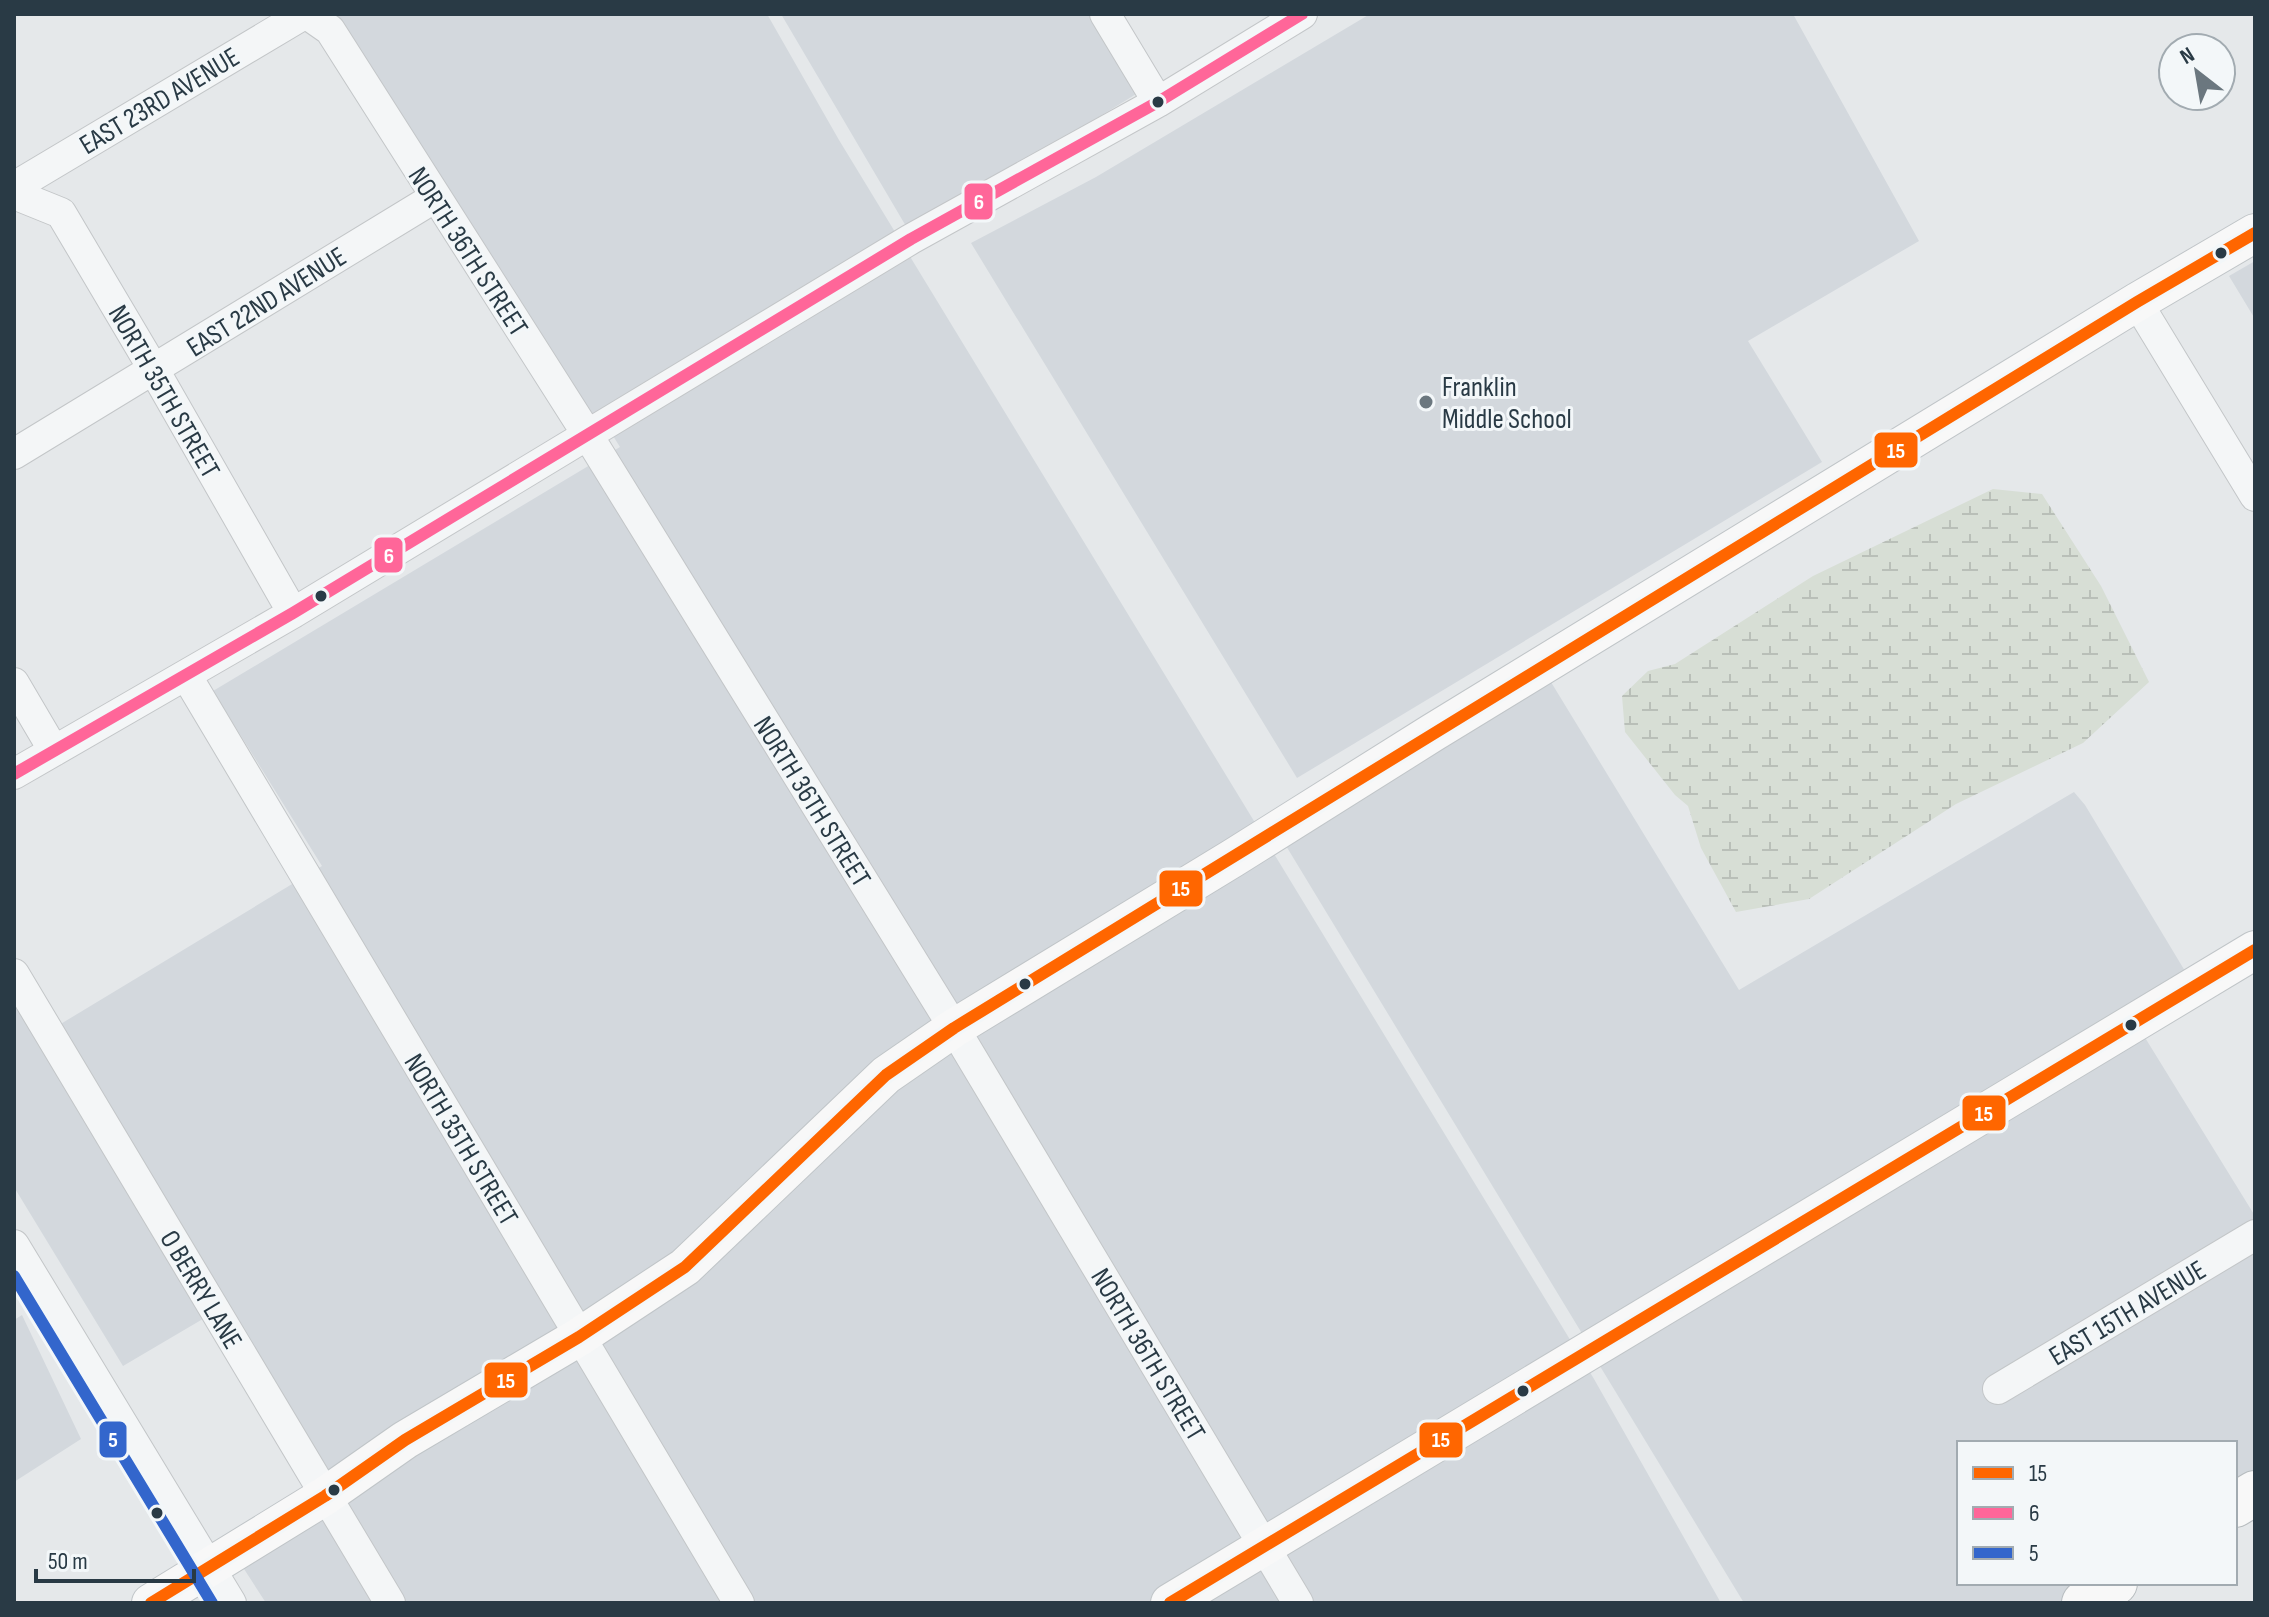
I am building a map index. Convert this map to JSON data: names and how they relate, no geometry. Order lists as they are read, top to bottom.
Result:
{
  "streets": {
    "street": [
      "EAST 23RD AVENUE",
      "NORTH 36TH STREET",
      "EAST 22ND AVENUE",
      "NORTH 35TH STREET",
      "O BERRY LANE",
      "EAST 15TH AVENUE"
    ]
  },
  "crossings": [
    ["EAST 23RD AVENUE", "NORTH 36TH STREET"],
    ["NORTH 36TH STREET", "EAST 22ND AVENUE"],
    ["EAST 22ND AVENUE", "NORTH 35TH STREET"]
  ],
  "places": ["Franklin Middle School"],
  "lines": ["transit line 6", "transit line 15", "transit line 5"],
  "legend": ["15", "6", "5"],
  "scale_bar": "50 m",
  "north": "top left"
}
